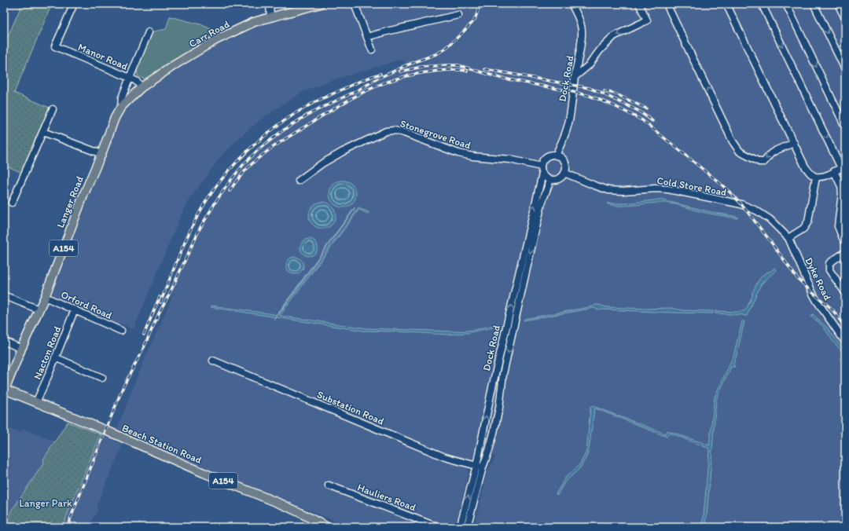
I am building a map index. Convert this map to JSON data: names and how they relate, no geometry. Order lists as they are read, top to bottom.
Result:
{
  "streets": {
    "main road": [
      "Carr Road",
      "Langer Road",
      "A154",
      "Beach Station Road"
    ],
    "street": [
      "Manor Road",
      "Dock Road",
      "Stonegrove Road",
      "Cold Store Road",
      "Dyke Road",
      "Orford Road",
      "Nacton Road",
      "Substation Road",
      "Hauliers Road"
    ]
  },
  "crossings": [
    ["Carr Road", "Manor Road"],
    ["Carr Road", "Langer Road"],
    ["Dock Road", "Stonegrove Road"],
    ["Dock Road", "Cold Store Road"],
    ["Dock Road", "Substation Road"],
    ["Stonegrove Road", "Cold Store Road"],
    ["Cold Store Road", "Dyke Road"],
    ["Langer Road", "Orford Road"],
    ["Langer Road", "Beach Station Road"],
    ["Orford Road", "Nacton Road"],
    ["Nacton Road", "Beach Station Road"]
  ],
  "parks": ["Langer Park"]
}
